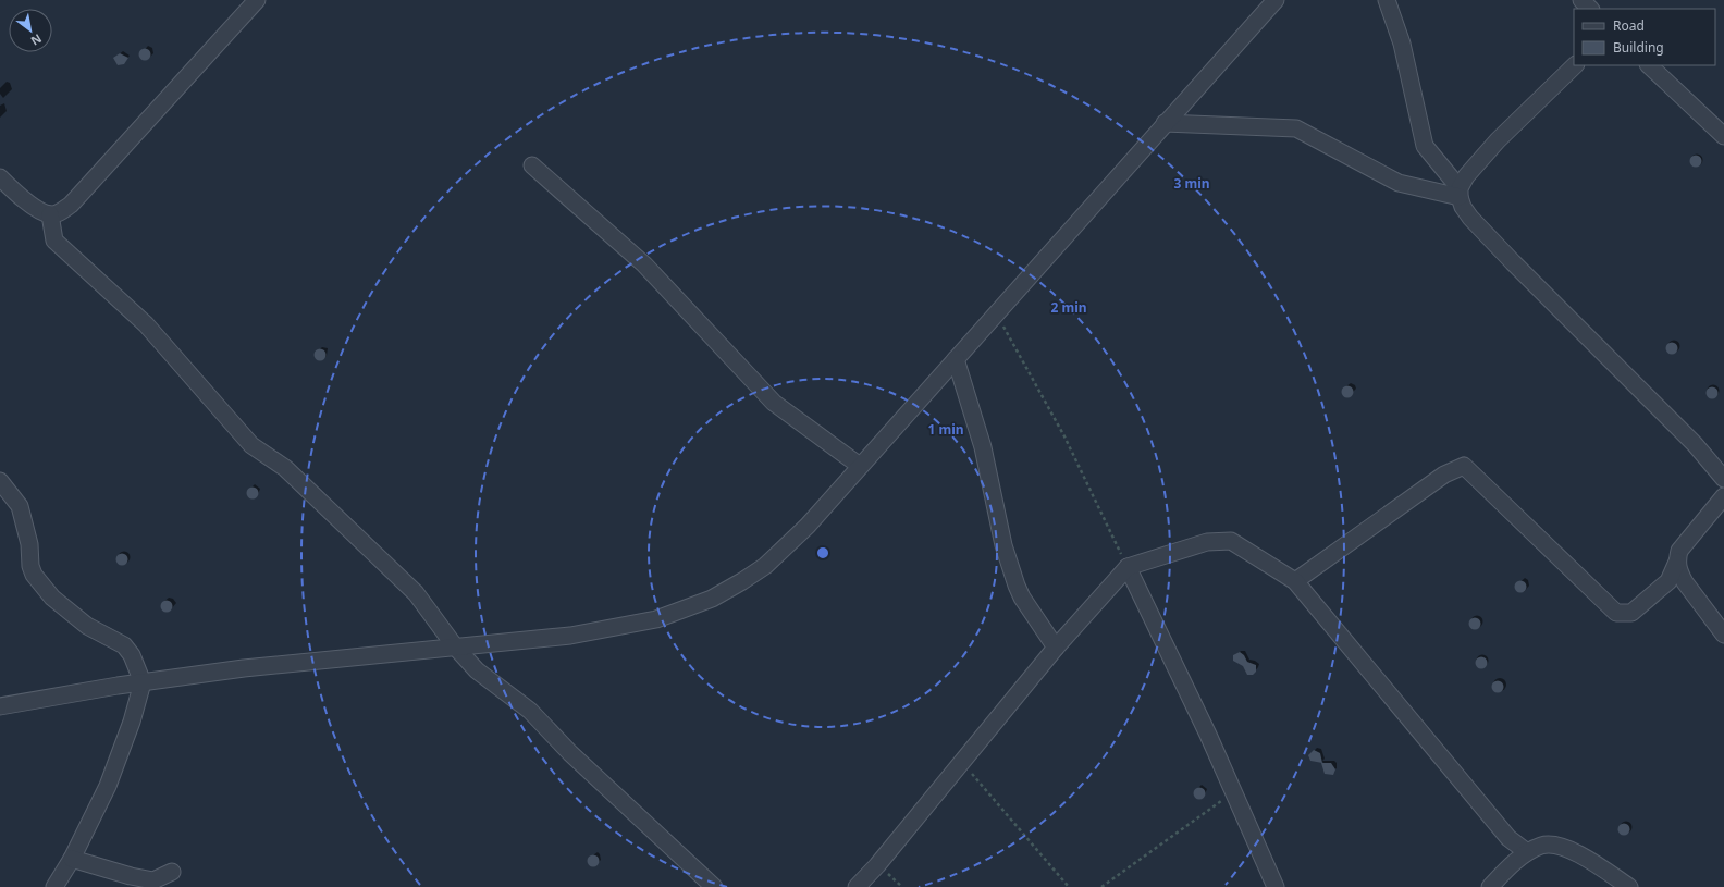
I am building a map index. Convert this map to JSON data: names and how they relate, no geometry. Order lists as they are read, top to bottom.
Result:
{
  "legend": ["Road", "Building"],
  "north": "bottom right",
  "rings": ["3 min", "2 min", "1 min"]
}
